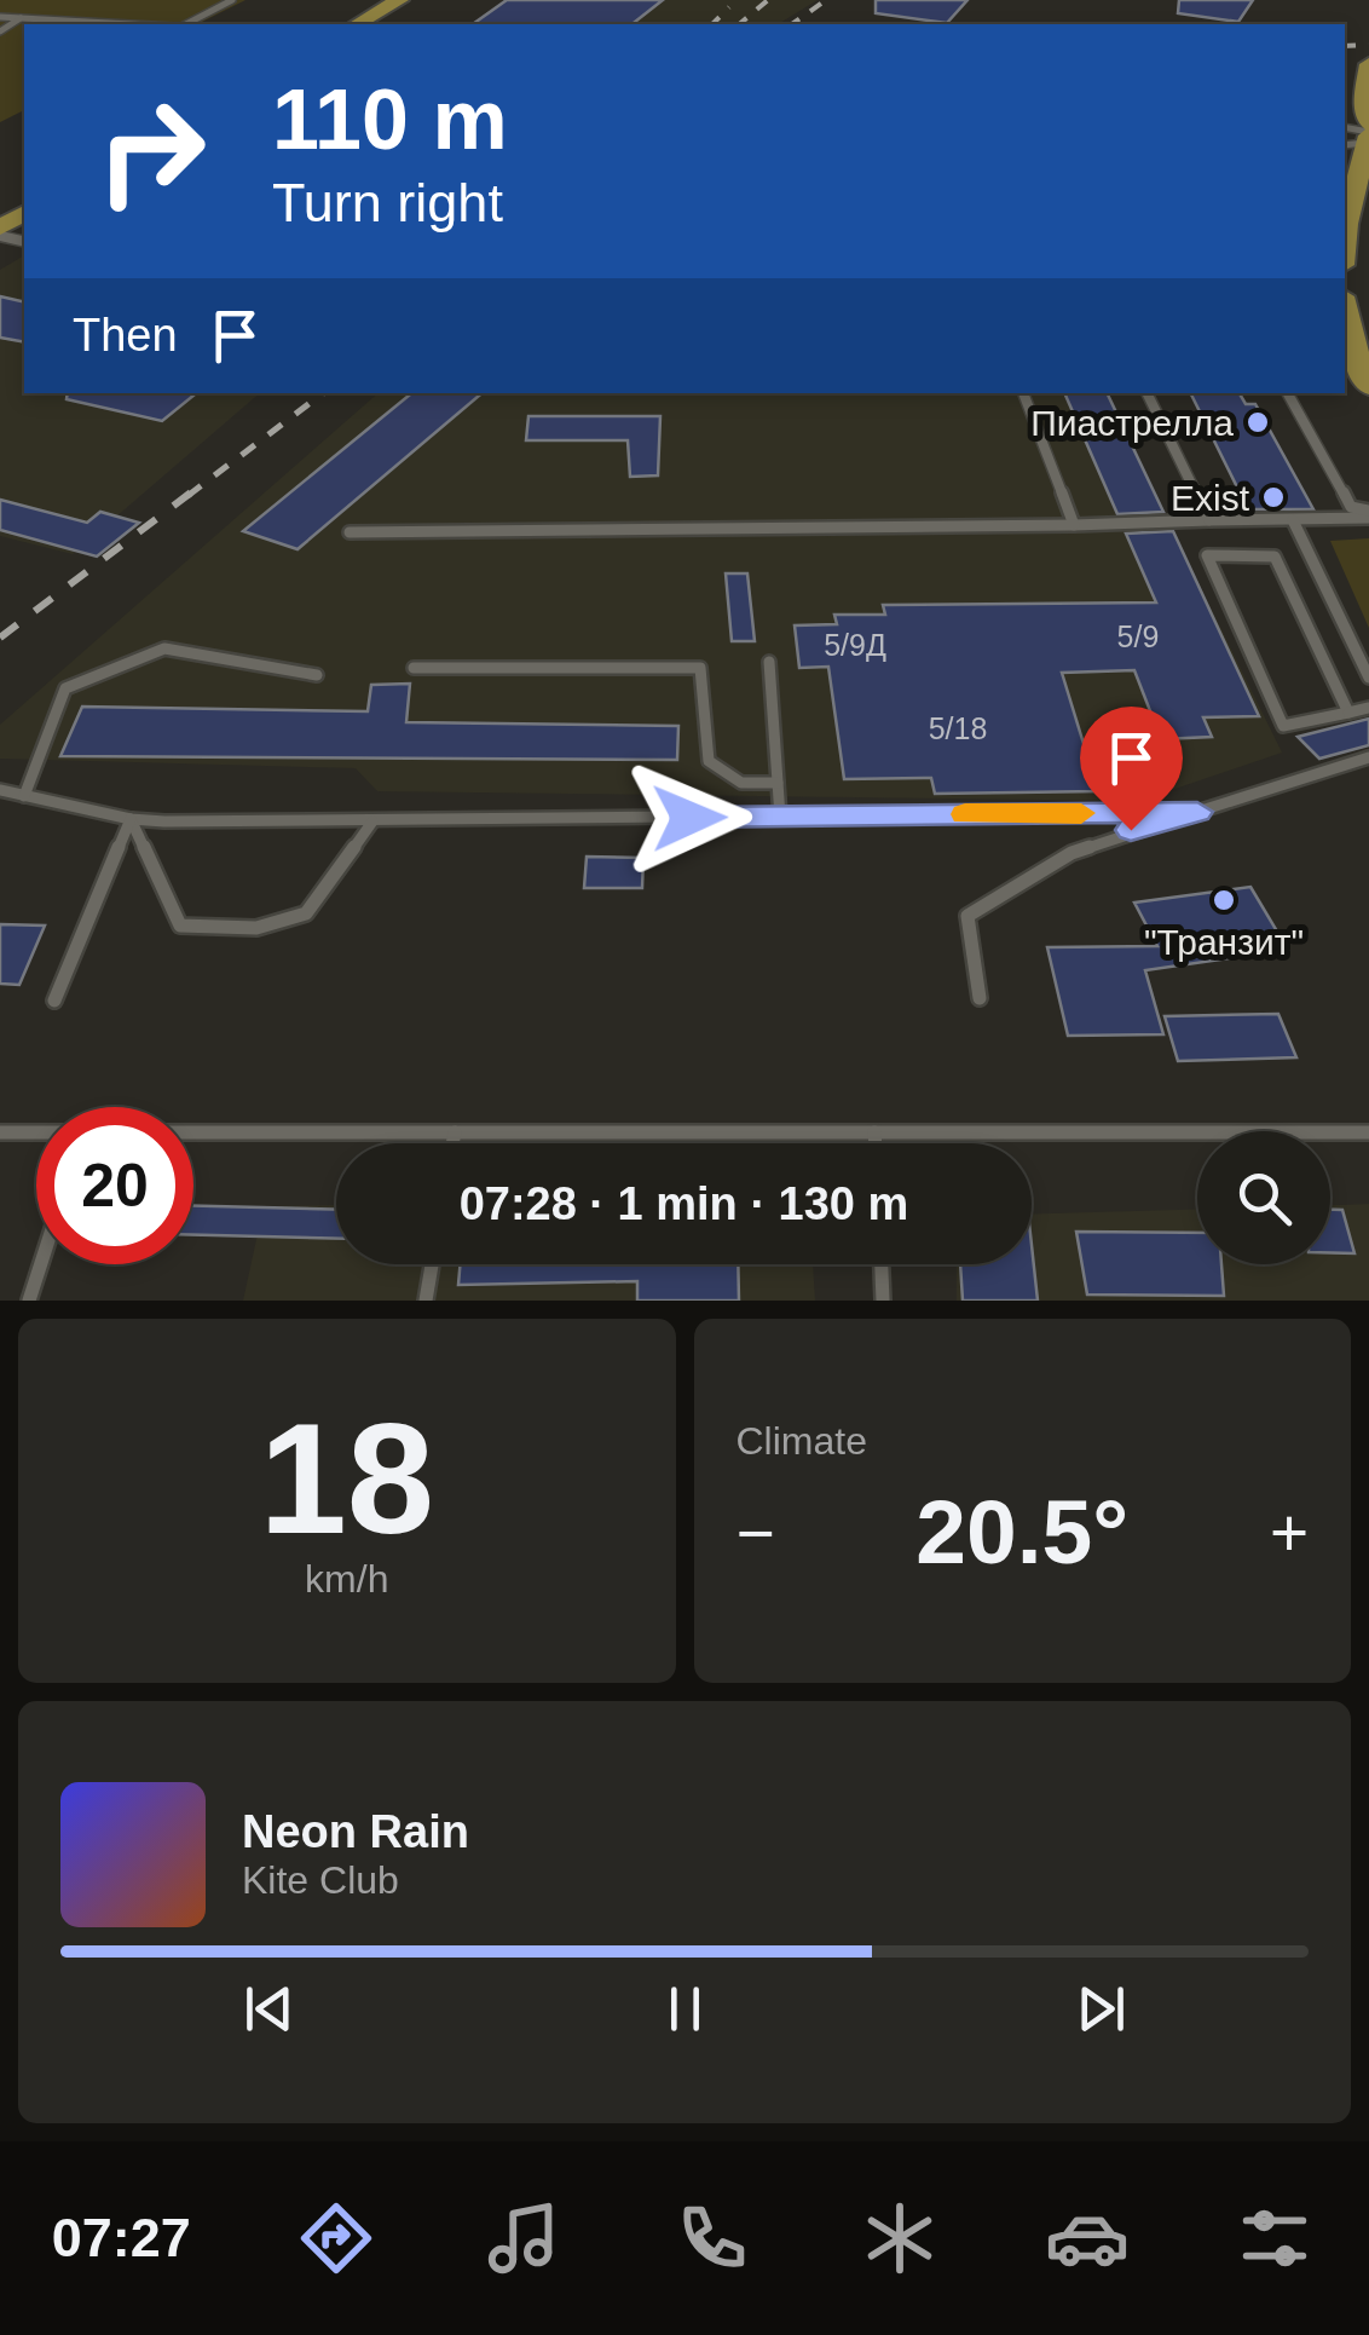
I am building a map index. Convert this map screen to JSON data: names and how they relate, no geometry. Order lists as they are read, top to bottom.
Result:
{
  "places": ["Пиастрелла", "Exist", "\"Транзит\""],
  "house_numbers": ["5/9", "5/9Д", "5/18"],
  "page": {
    "turn": ["110 m", "Turn right"],
    "then": "Then",
    "limit": "20",
    "trip": "07:28 · 1 min · 130 m",
    "tile": [
      ["18", "km/h"],
      "Climate"
    ],
    "heat": ["−", "20.5°", "+"],
    "song": ["Neon Rain", "Kite Club"],
    "tabs": "07:27"
  }
}
